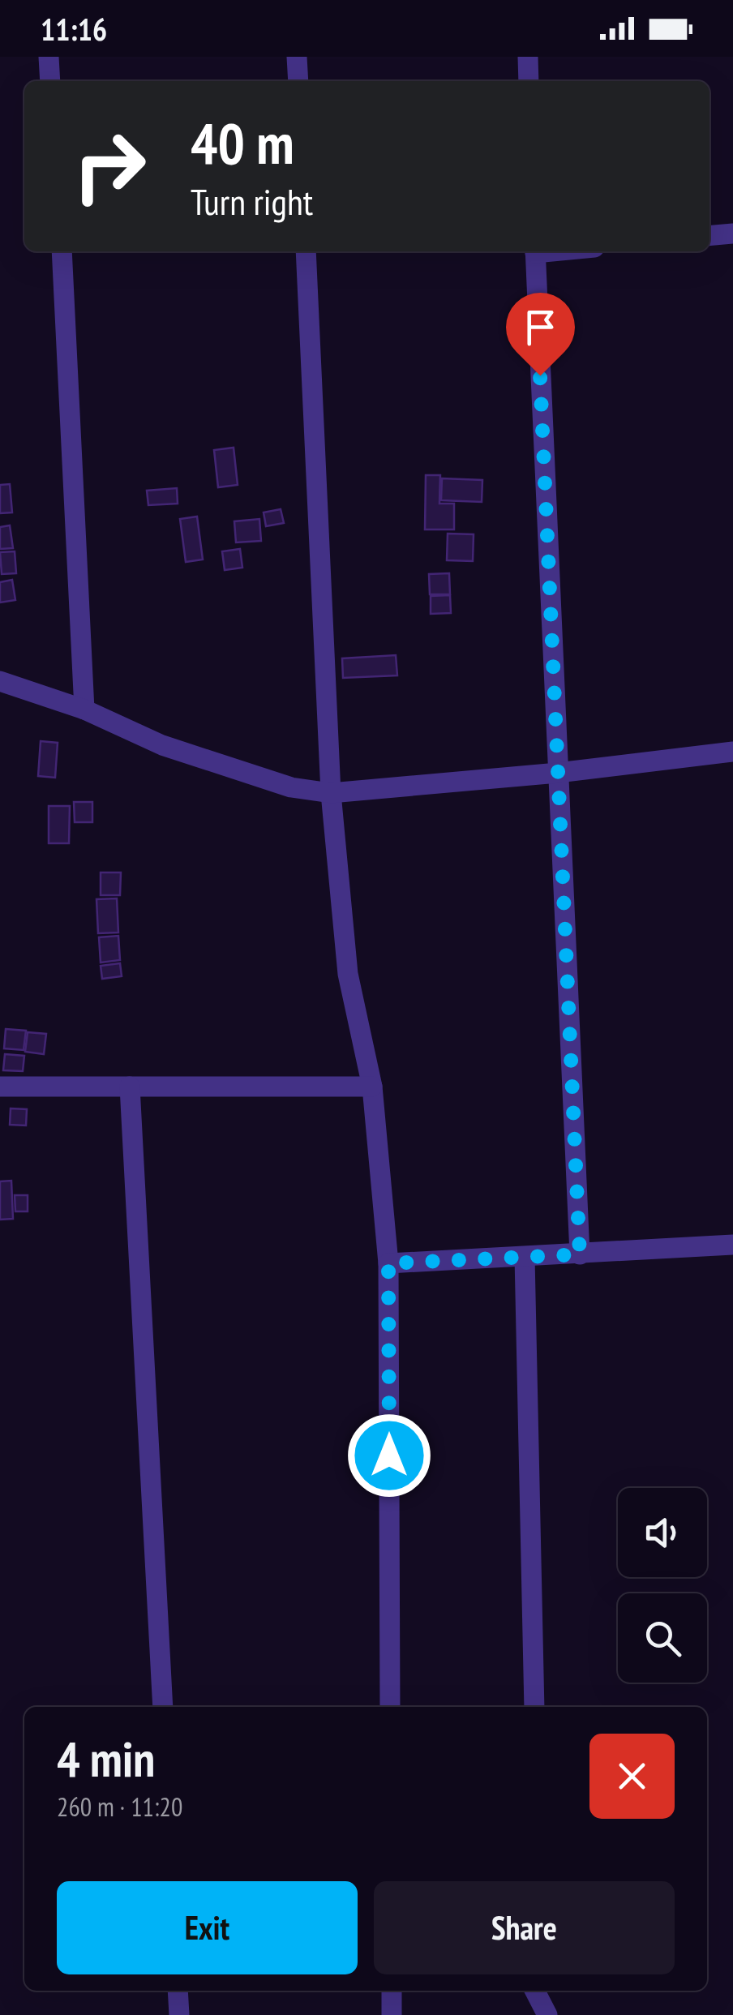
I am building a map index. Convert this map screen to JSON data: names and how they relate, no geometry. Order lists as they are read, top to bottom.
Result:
{
  "page": {
    "status": "11:16",
    "turn": ["40 m", "Turn right"],
    "heading": ["4 min", "260 m · 11:20"],
    "buttons": ["Exit", "Share"]
  }
}
